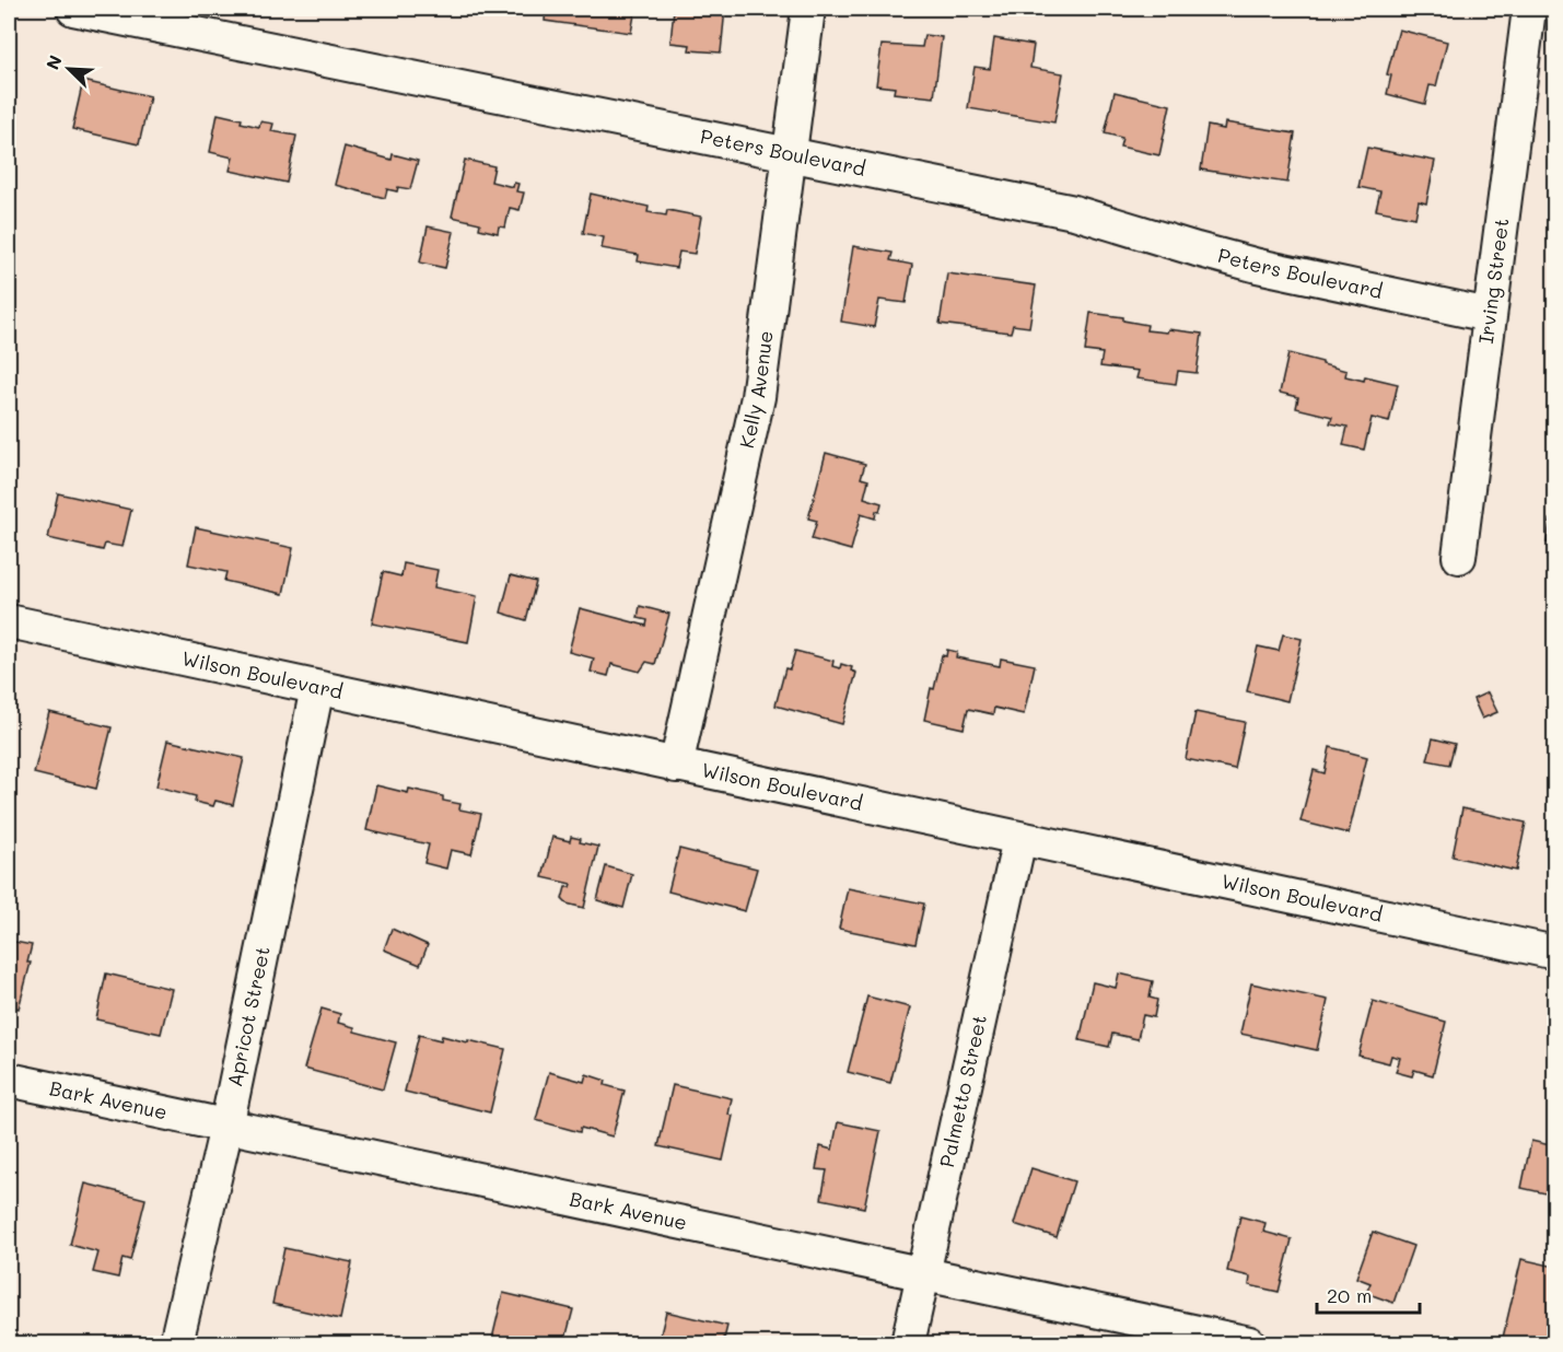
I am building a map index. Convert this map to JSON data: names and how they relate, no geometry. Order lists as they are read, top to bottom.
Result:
{
  "streets": {
    "street": [
      "Peters Boulevard",
      "Irving Street",
      "Kelly Avenue",
      "Wilson Boulevard",
      "Apricot Street",
      "Palmetto Street",
      "Bark Avenue"
    ]
  },
  "crossings": [
    ["Peters Boulevard", "Irving Street"],
    ["Peters Boulevard", "Kelly Avenue"],
    ["Kelly Avenue", "Wilson Boulevard"],
    ["Wilson Boulevard", "Apricot Street"],
    ["Wilson Boulevard", "Palmetto Street"],
    ["Apricot Street", "Bark Avenue"],
    ["Palmetto Street", "Bark Avenue"]
  ],
  "scale_bar": "20 m",
  "north": "top left"
}
